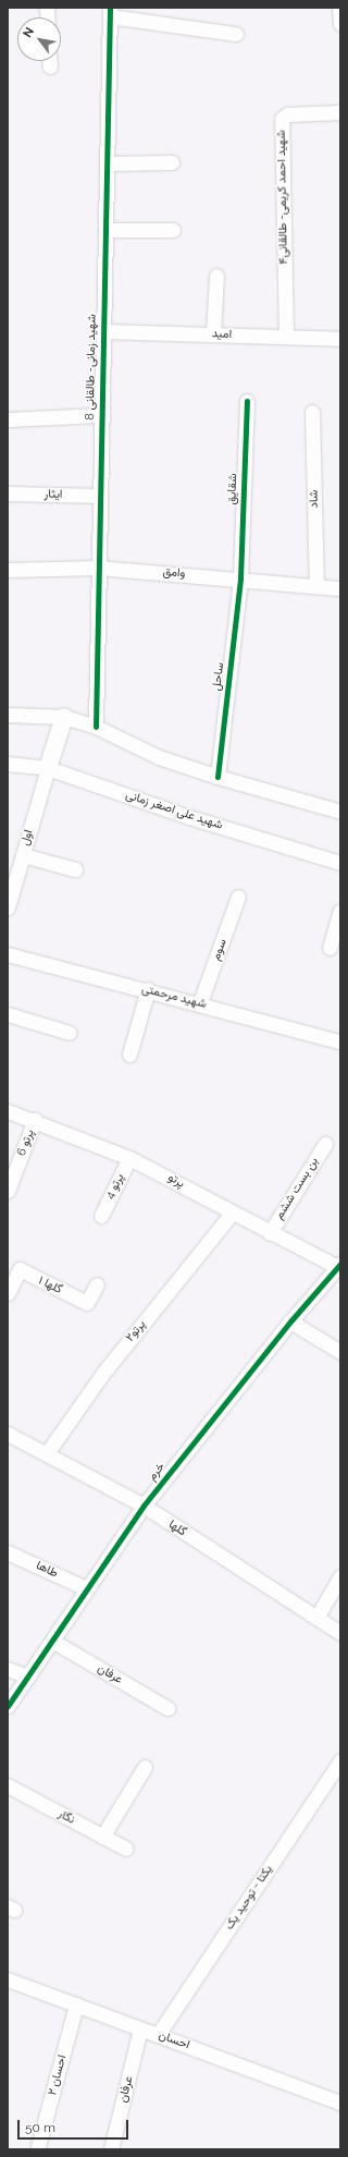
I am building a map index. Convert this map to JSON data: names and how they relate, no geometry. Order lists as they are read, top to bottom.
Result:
{
  "streets": {
    "street": [
      "شهید احمد کریمی- طالقانی۴",
      "امید",
      "شهید زمانی- طالقانی 8",
      "شقایق",
      "ایثار",
      "شاد",
      "وامق",
      "ساحل",
      "شهید علی اصغر زمانی",
      "اول",
      "سوم",
      "شهید مرحمتی",
      "پرتو 6",
      "پرتو",
      "پرتو 4",
      "بن بست ششم",
      "گلها ۱",
      "پرتو۲",
      "خرم",
      "گلها",
      "طاها",
      "عرفان",
      "نگار",
      "یکتا - توحید یک",
      "احسان",
      "احسان ۲"
    ]
  },
  "crossings": [
    ["شهید احمد کریمی- طالقانی۴", "امید"],
    ["امید", "شهید زمانی- طالقانی 8"],
    ["شهید زمانی- طالقانی 8", "ایثار"],
    ["شهید زمانی- طالقانی 8", "وامق"],
    ["شقایق", "وامق"],
    ["شقایق", "ساحل"],
    ["شاد", "وامق"],
    ["وامق", "ساحل"],
    ["شهید علی اصغر زمانی", "اول"],
    ["سوم", "شهید مرحمتی"],
    ["پرتو 6", "پرتو"],
    ["پرتو", "پرتو 4"],
    ["پرتو", "بن بست ششم"],
    ["پرتو", "پرتو۲"],
    ["پرتو", "خرم"],
    ["پرتو۲", "گلها"],
    ["خرم", "گلها"],
    ["خرم", "طاها"],
    ["خرم", "عرفان"],
    ["عرفان", "احسان"],
    ["یکتا - توحید یک", "احسان"],
    ["احسان", "احسان ۲"]
  ],
  "scale_bar": "50 m",
  "north": "top left"
}
